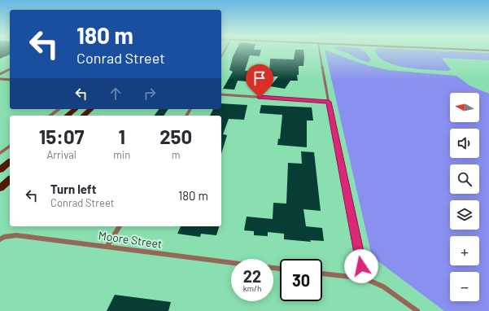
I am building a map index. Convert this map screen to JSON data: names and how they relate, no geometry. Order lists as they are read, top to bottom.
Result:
{
  "streets": {
    "street": ["Moore Street"]
  },
  "north": "left",
  "page": {
    "turn": ["180 m", "Conrad Street"],
    "map_buttons": ["+", "−"],
    "eta": [
      "15:07",
      "Arrival",
      "1",
      "min",
      "250",
      "m"
    ],
    "list": [
      {
        "name": "Turn left",
        "note": "Conrad Street",
        "value": "180 m"
      }
    ],
    "speed": "22 km/h",
    "limit": "30"
  }
}
